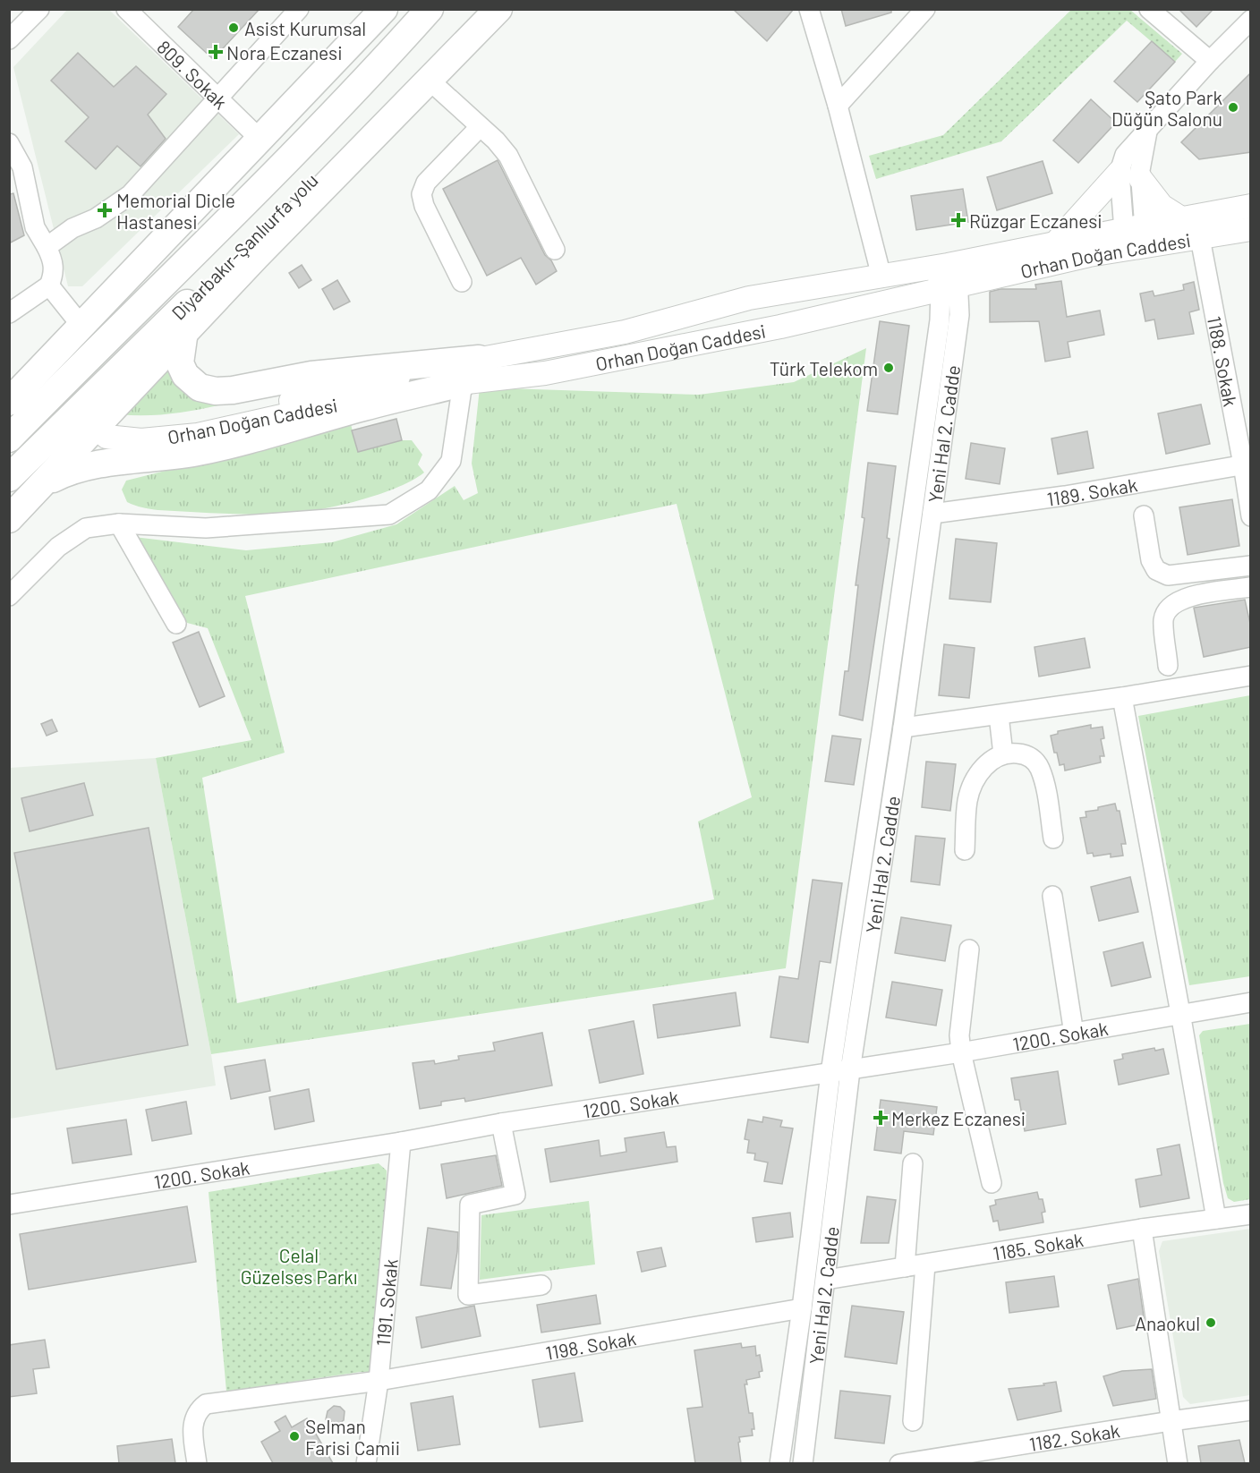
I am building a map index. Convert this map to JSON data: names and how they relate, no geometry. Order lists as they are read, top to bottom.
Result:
{
  "streets": {
    "highway": ["Diyarbakır-Şanlıurfa yolu"],
    "main road": ["Orhan Doğan Caddesi"],
    "street": [
      "809. Sokak",
      "1188. Sokak",
      "Yeni Hal 2. Cadde",
      "1189. Sokak",
      "1200. Sokak",
      "1185. Sokak",
      "1191. Sokak",
      "1198. Sokak",
      "1182. Sokak"
    ]
  },
  "crossings": [
    ["Orhan Doğan Caddesi", "1188. Sokak"],
    ["Orhan Doğan Caddesi", "Yeni Hal 2. Cadde"],
    ["1188. Sokak", "1189. Sokak"],
    ["Yeni Hal 2. Cadde", "1189. Sokak"],
    ["Yeni Hal 2. Cadde", "1200. Sokak"],
    ["Yeni Hal 2. Cadde", "1185. Sokak"],
    ["1200. Sokak", "1191. Sokak"],
    ["1191. Sokak", "1198. Sokak"]
  ],
  "parks": ["Celal Güzelses Parkı"],
  "places": {
    "other": [
      "Asist Kurumsal",
      "Şato Park Düğün Salonu",
      "Türk Telekom",
      "Anaokul",
      "Selman Farisi Camii"
    ],
    "health": [
      "Nora Eczanesi",
      "Memorial Dicle Hastanesi",
      "Rüzgar Eczanesi",
      "Merkez Eczanesi"
    ]
  }
}
